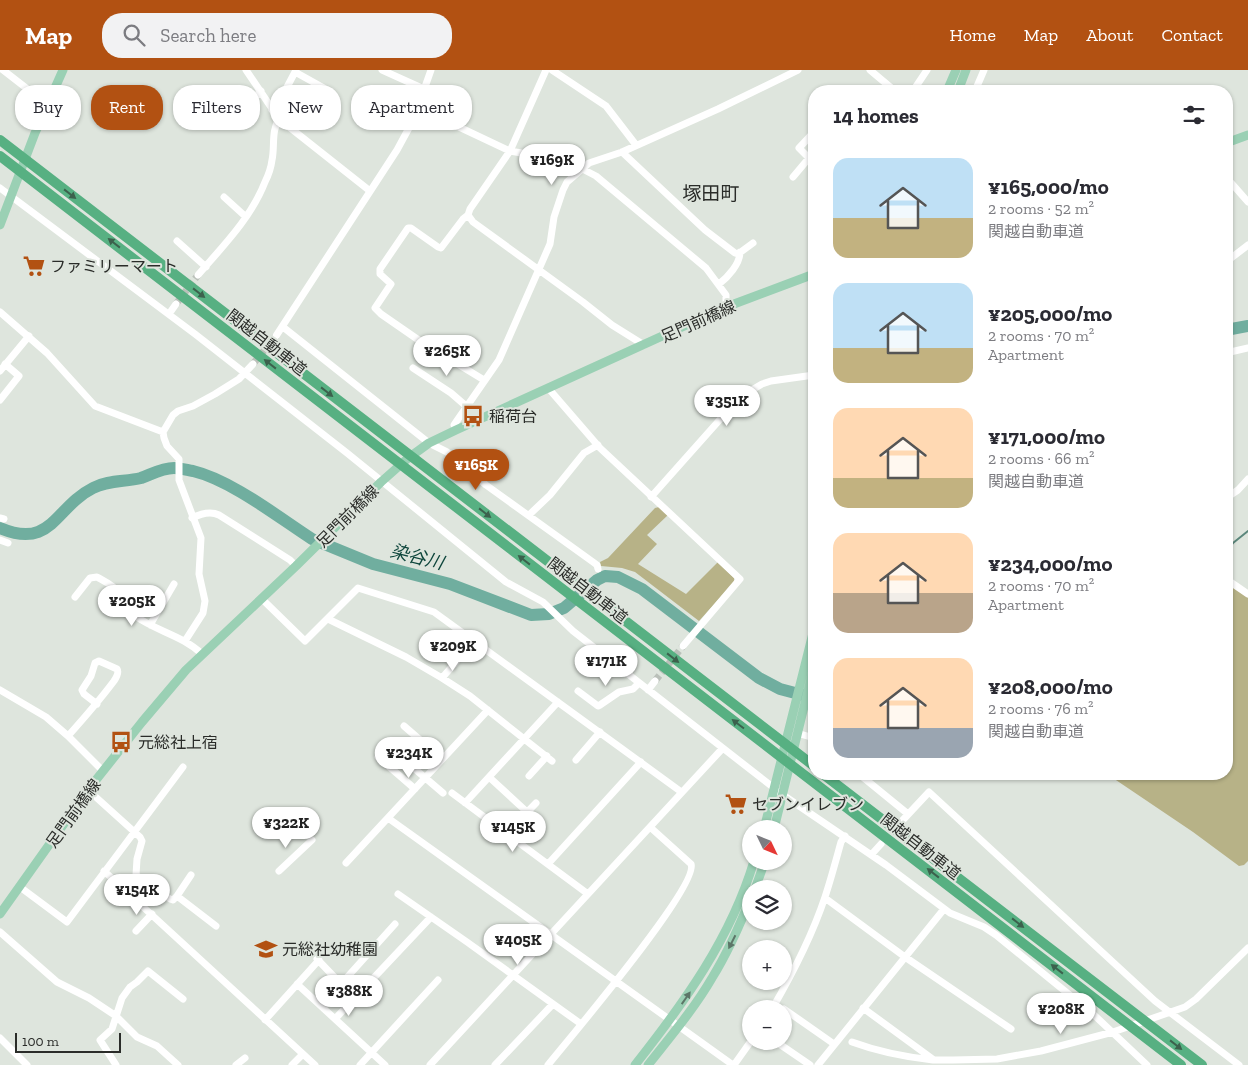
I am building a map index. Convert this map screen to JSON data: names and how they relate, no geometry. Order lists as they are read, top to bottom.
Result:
{
  "streets": {
    "highway": ["関越自動車道"],
    "main road": ["足門前橋線"]
  },
  "districts": ["塚田町"],
  "water": ["染谷川"],
  "places": {
    "supermarket": ["ファミリーマート", "セブンイレブン"],
    "bus stop": ["稲荷台", "元総社上宿"],
    "school or university": ["元総社幼稚園"]
  },
  "scale_bar": "100 m",
  "north": "bottom right",
  "page": {
    "header": "Map",
    "search": "Search here",
    "nav": [
      "Home",
      "Map",
      "About",
      "Contact"
    ],
    "chip": [
      "Buy",
      "Rent",
      "Filters",
      "New",
      "Apartment"
    ],
    "heading": "14 homes",
    "price": [
      "¥169K",
      "¥265K",
      "¥351K",
      "¥165K",
      "¥205K",
      "¥209K",
      "¥171K",
      "¥234K",
      "¥322K",
      "¥145K",
      "¥154K",
      "¥405K",
      "¥388K",
      "¥208K"
    ],
    "list": [
      {
        "name": "¥165,000/mo",
        "note": "2 rooms · 52 m² · 関越自動車道"
      },
      {
        "name": "¥205,000/mo",
        "note": "2 rooms · 70 m² · Apartment"
      },
      {
        "name": "¥171,000/mo",
        "note": "2 rooms · 66 m² · 関越自動車道"
      },
      {
        "name": "¥234,000/mo",
        "note": "2 rooms · 70 m² · Apartment"
      },
      {
        "name": "¥208,000/mo",
        "note": "2 rooms · 76 m² · 関越自動車道"
      }
    ],
    "map_buttons": ["+", "−"],
    "scale": "100 m"
  }
}
